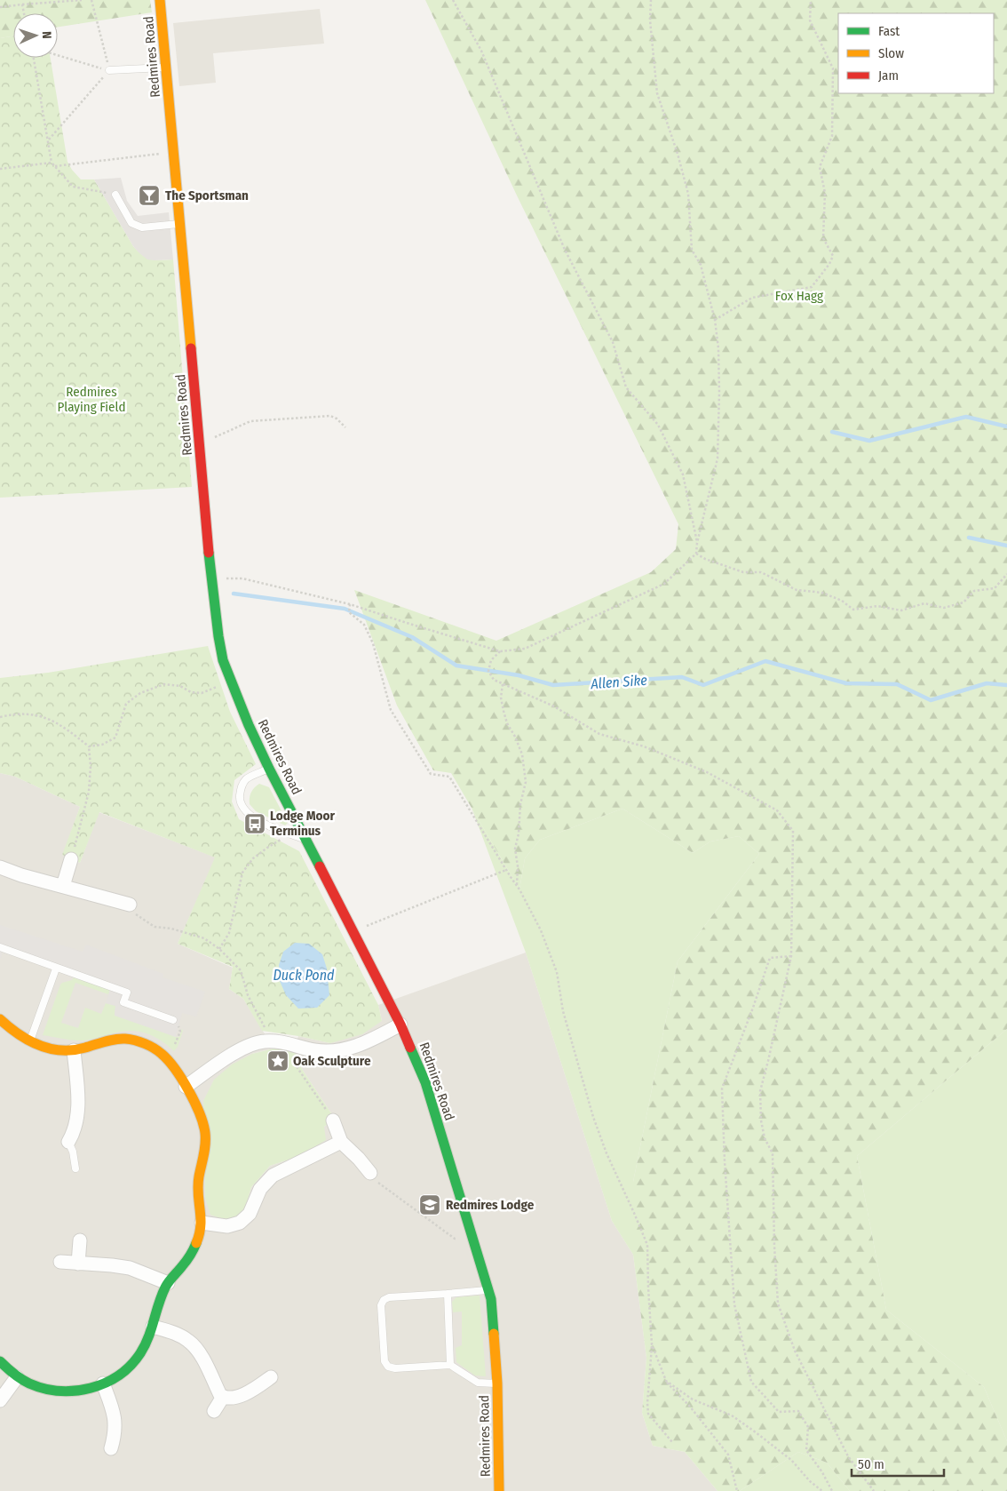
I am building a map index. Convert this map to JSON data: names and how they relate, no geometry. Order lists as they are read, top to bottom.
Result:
{
  "streets": {
    "street": ["Redmires Road"]
  },
  "water": ["Allen Sike", "Duck Pond"],
  "parks": ["Fox Hagg", "Redmires Playing Field"],
  "places": {
    "bar": ["The Sportsman"],
    "bus stop": ["Lodge Moor Terminus"],
    "place": ["Oak Sculpture"],
    "school or university": ["Redmires Lodge"]
  },
  "legend": ["Fast", "Slow", "Jam"],
  "scale_bar": "50 m",
  "north": "right"
}
